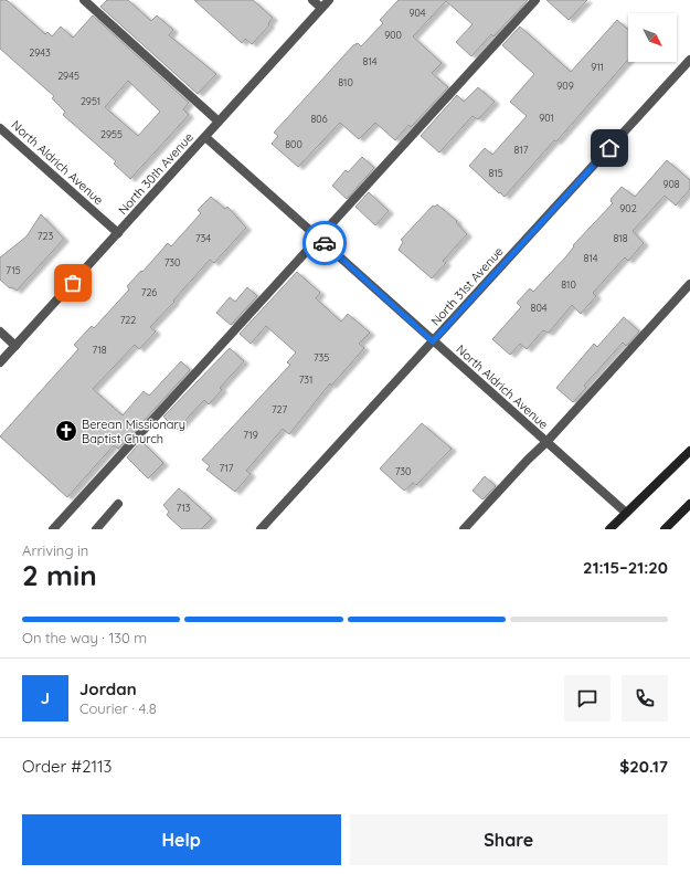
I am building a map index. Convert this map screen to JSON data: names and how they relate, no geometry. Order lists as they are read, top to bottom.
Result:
{
  "streets": {
    "street": ["North Aldrich Avenue", "North 30th Avenue", "North 31st Avenue"]
  },
  "crossings": [
    ["North Aldrich Avenue", "North 30th Avenue"],
    ["North Aldrich Avenue", "North 31st Avenue"]
  ],
  "places": {
    "church": ["Berean Missionary Baptist Church"]
  },
  "house_numbers": [
    "904",
    "900",
    "2943",
    "814",
    "911",
    "2945",
    "810",
    "909",
    "2951",
    "901",
    "806",
    "2955",
    "800",
    "817",
    "815",
    "908",
    "902",
    "723",
    "734",
    "818",
    "814",
    "730",
    "715",
    "810",
    "726",
    "804",
    "722",
    "718",
    "735",
    "731",
    "727",
    "719",
    "717",
    "730",
    "713"
  ],
  "north": "bottom right",
  "page": {
    "heading": ["2 min", "Arriving in", "21:15–21:20"],
    "panel": [
      "Jordan",
      "Courier · 4.8",
      "Order #2113",
      "$20.17"
    ],
    "bar": "On the way · 130 m",
    "round": "J",
    "buttons": ["Help", "Share"]
  }
}
